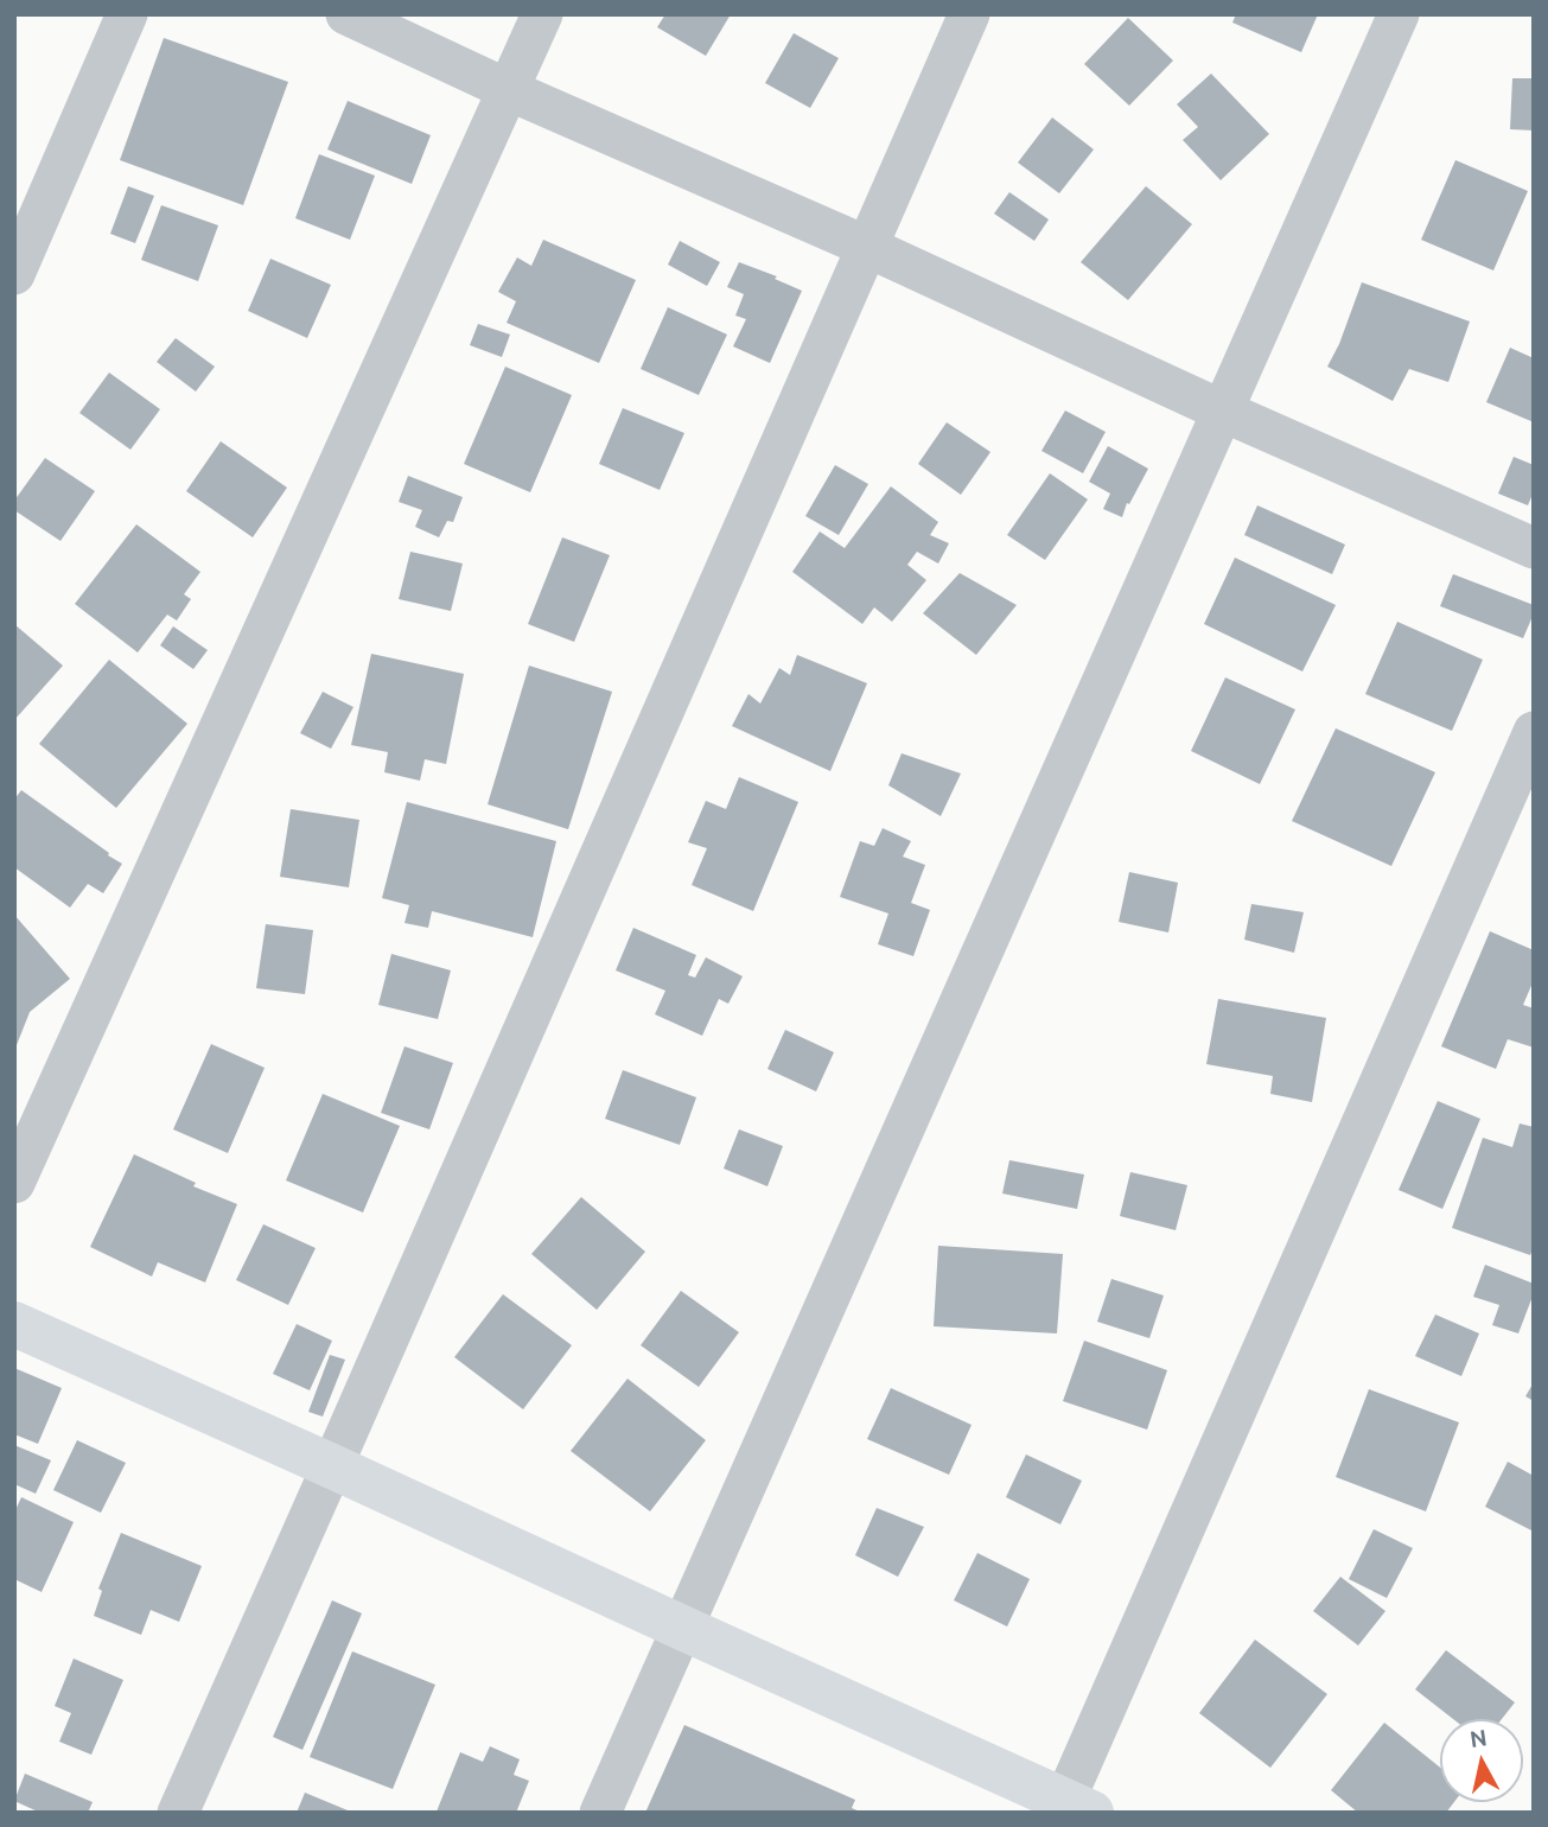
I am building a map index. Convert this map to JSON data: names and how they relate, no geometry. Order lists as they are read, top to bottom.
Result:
{
  "north": "top"
}
